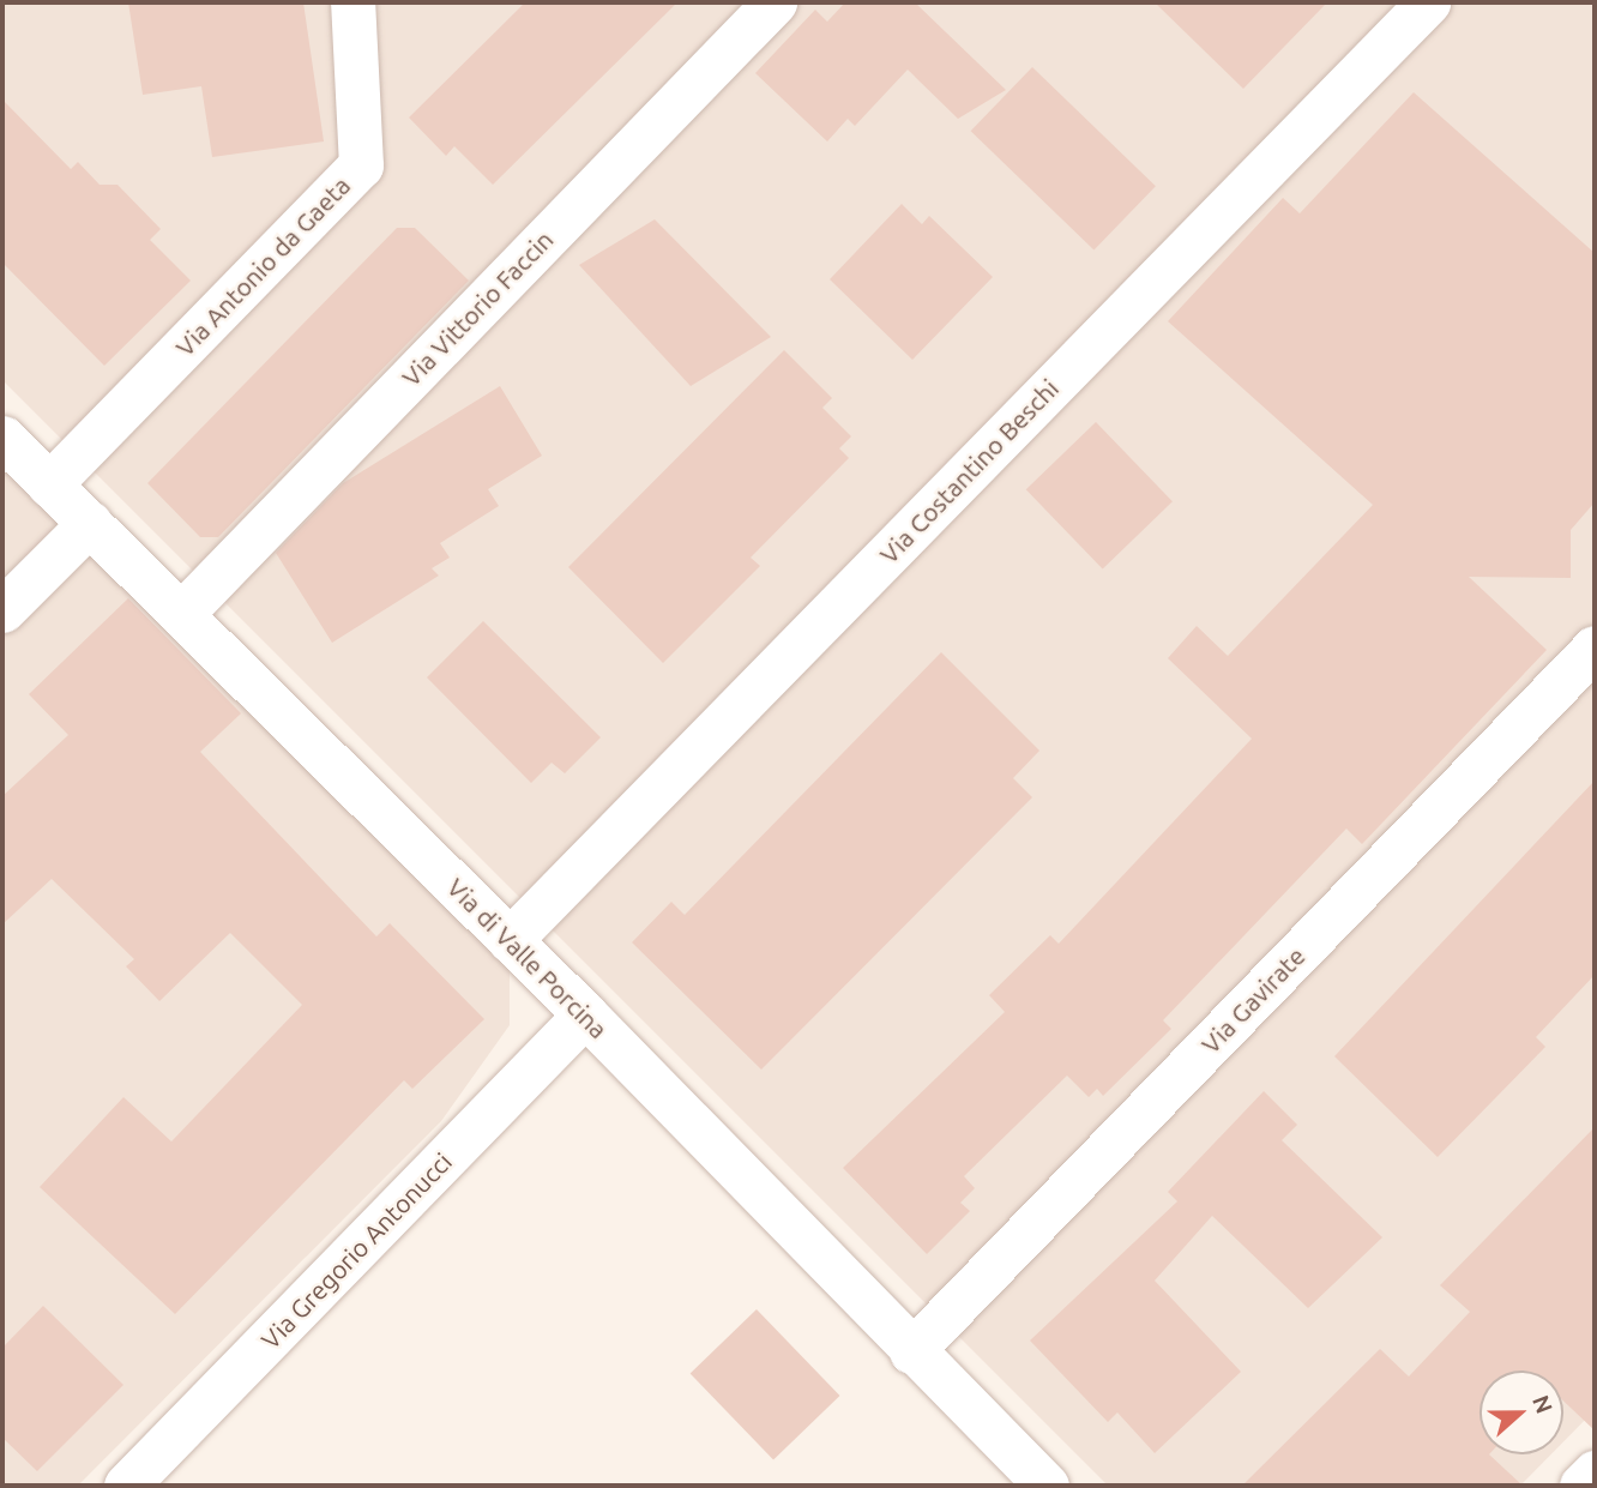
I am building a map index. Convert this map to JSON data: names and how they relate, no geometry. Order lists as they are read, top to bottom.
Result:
{
  "streets": {
    "street": [
      "Via Antonio da Gaeta",
      "Via Vittorio Faccin",
      "Via Costantino Beschi",
      "Via di Valle Porcina",
      "Via Gavirate",
      "Via Gregorio Antonucci"
    ]
  },
  "crossings": [
    ["Via Antonio da Gaeta", "Via di Valle Porcina"],
    ["Via Vittorio Faccin", "Via di Valle Porcina"],
    ["Via Costantino Beschi", "Via di Valle Porcina"],
    ["Via di Valle Porcina", "Via Gavirate"],
    ["Via di Valle Porcina", "Via Gregorio Antonucci"]
  ],
  "north": "right"
}
